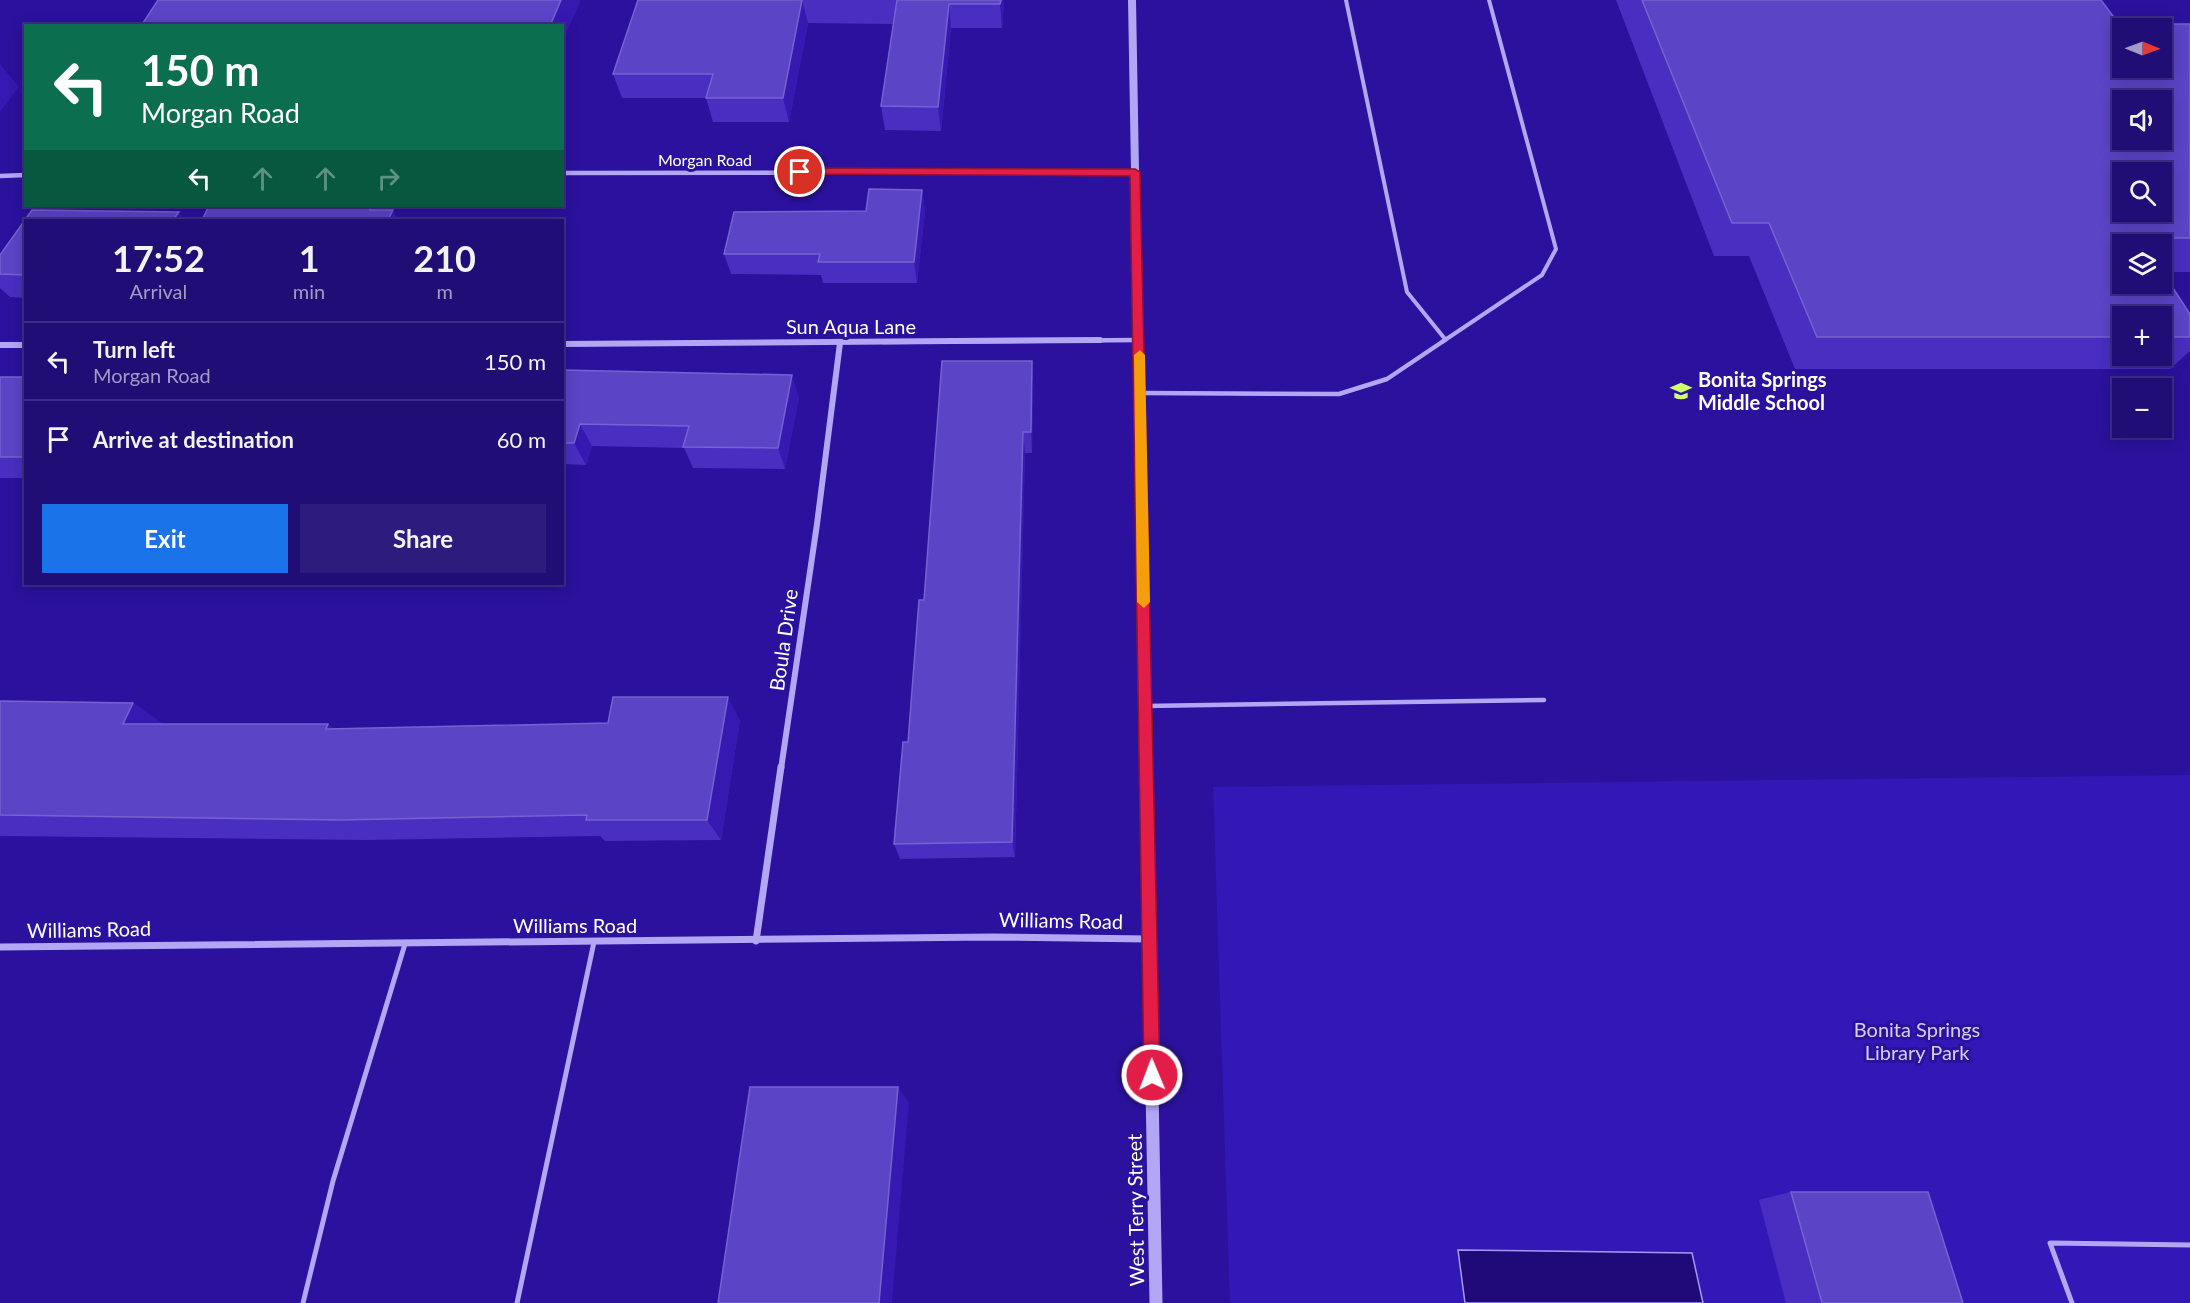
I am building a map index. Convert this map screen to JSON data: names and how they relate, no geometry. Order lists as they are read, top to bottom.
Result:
{
  "streets": {
    "street": [
      "Morgan Road",
      "Sun Aqua Lane",
      "Boula Drive",
      "Williams Road",
      "West Terry Street"
    ]
  },
  "crossings": [
    ["Morgan Road", "West Terry Street"],
    ["Sun Aqua Lane", "Boula Drive"],
    ["Sun Aqua Lane", "West Terry Street"],
    ["Boula Drive", "Williams Road"],
    ["Williams Road", "West Terry Street"]
  ],
  "parks": ["Bonita Springs Library Park"],
  "places": {
    "school or university": ["Bonita Springs Middle School"]
  },
  "north": "right",
  "page": {
    "map_buttons": ["+", "−"],
    "turn": ["150 m", "Morgan Road"],
    "eta": [
      "17:52",
      "Arrival",
      "1",
      "min",
      "210",
      "m"
    ],
    "list": [
      {
        "name": "Turn left",
        "note": "Morgan Road",
        "value": "150 m"
      },
      {
        "name": "Arrive at destination",
        "value": "60 m"
      }
    ],
    "buttons": ["Exit", "Share"]
  }
}
